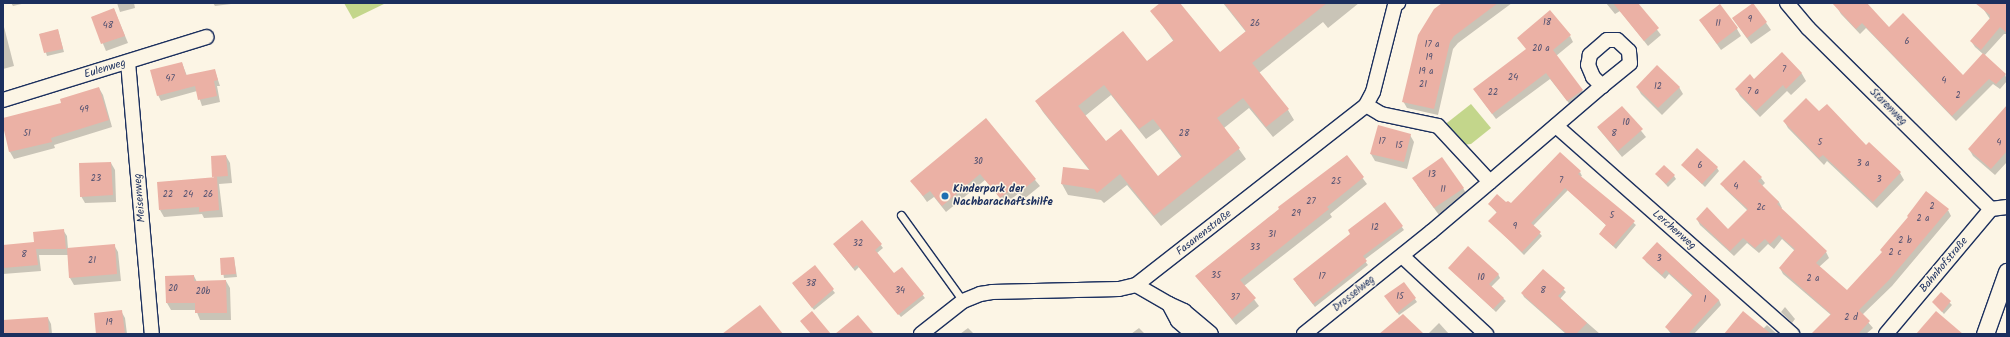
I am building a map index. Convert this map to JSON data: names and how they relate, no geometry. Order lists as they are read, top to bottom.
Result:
{
  "streets": {
    "street": [
      "Eulenweg",
      "Starenweg",
      "Meisenweg",
      "Lerchenweg",
      "Fasanenstraße",
      "Bahnhofstraße",
      "Drosselweg"
    ]
  },
  "crossings": [
    ["Eulenweg", "Meisenweg"],
    ["Starenweg", "Bahnhofstraße"]
  ],
  "places": ["Kinderpark der Nachbarachaftshilfe"],
  "house_numbers": [
    "9",
    "18",
    "26",
    "11",
    "48",
    "6",
    "17 a",
    "20 a",
    "19",
    "7",
    "19 a",
    "24",
    "47",
    "4",
    "21",
    "12",
    "7 a",
    "22",
    "2",
    "49",
    "10",
    "51",
    "28",
    "8",
    "17",
    "5",
    "4",
    "15",
    "30",
    "3 a",
    "6",
    "13",
    "23",
    "3",
    "7",
    "25",
    "4",
    "11",
    "22",
    "24",
    "26",
    "27",
    "2",
    "2c",
    "29",
    "5",
    "2 a",
    "9",
    "12",
    "31",
    "2 b",
    "32",
    "33",
    "2 c",
    "8",
    "3",
    "21",
    "35",
    "17",
    "10",
    "2 a",
    "38",
    "20",
    "34",
    "8",
    "20b",
    "15",
    "37",
    "1",
    "2 d",
    "19"
  ]
}
